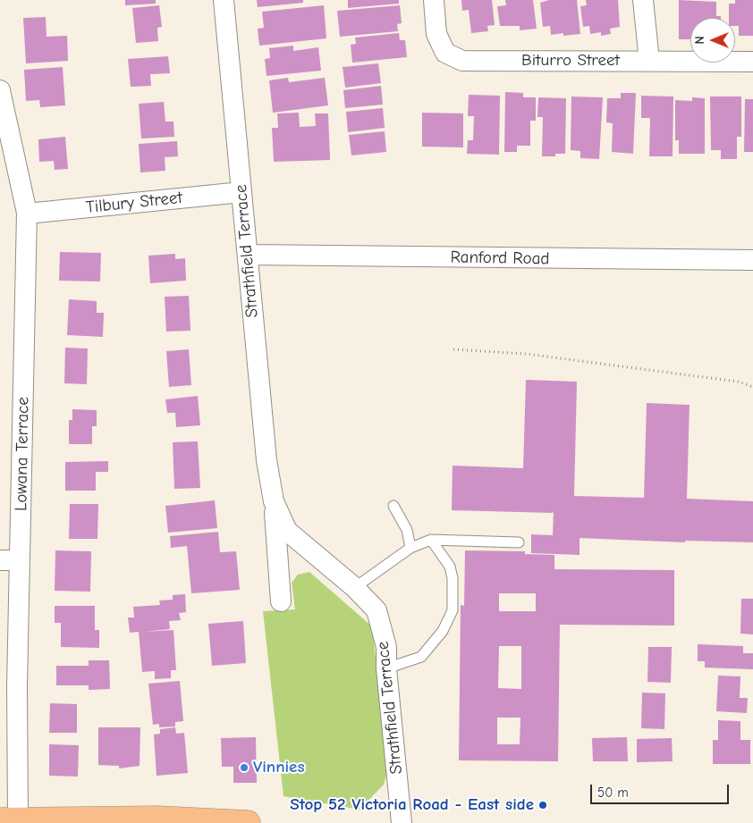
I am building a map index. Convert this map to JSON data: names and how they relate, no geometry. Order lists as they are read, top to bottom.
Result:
{
  "streets": {
    "street": [
      "Biturro Street",
      "Tilbury Street",
      "Strathfield Terrace",
      "Ranford Road",
      "Lowana Terrace"
    ]
  },
  "crossings": [
    ["Tilbury Street", "Strathfield Terrace"],
    ["Tilbury Street", "Lowana Terrace"],
    ["Strathfield Terrace", "Ranford Road"]
  ],
  "places": ["Vinnies", "Stop 52 Victoria Road - East side"],
  "scale_bar": "50 m",
  "north": "left"
}
